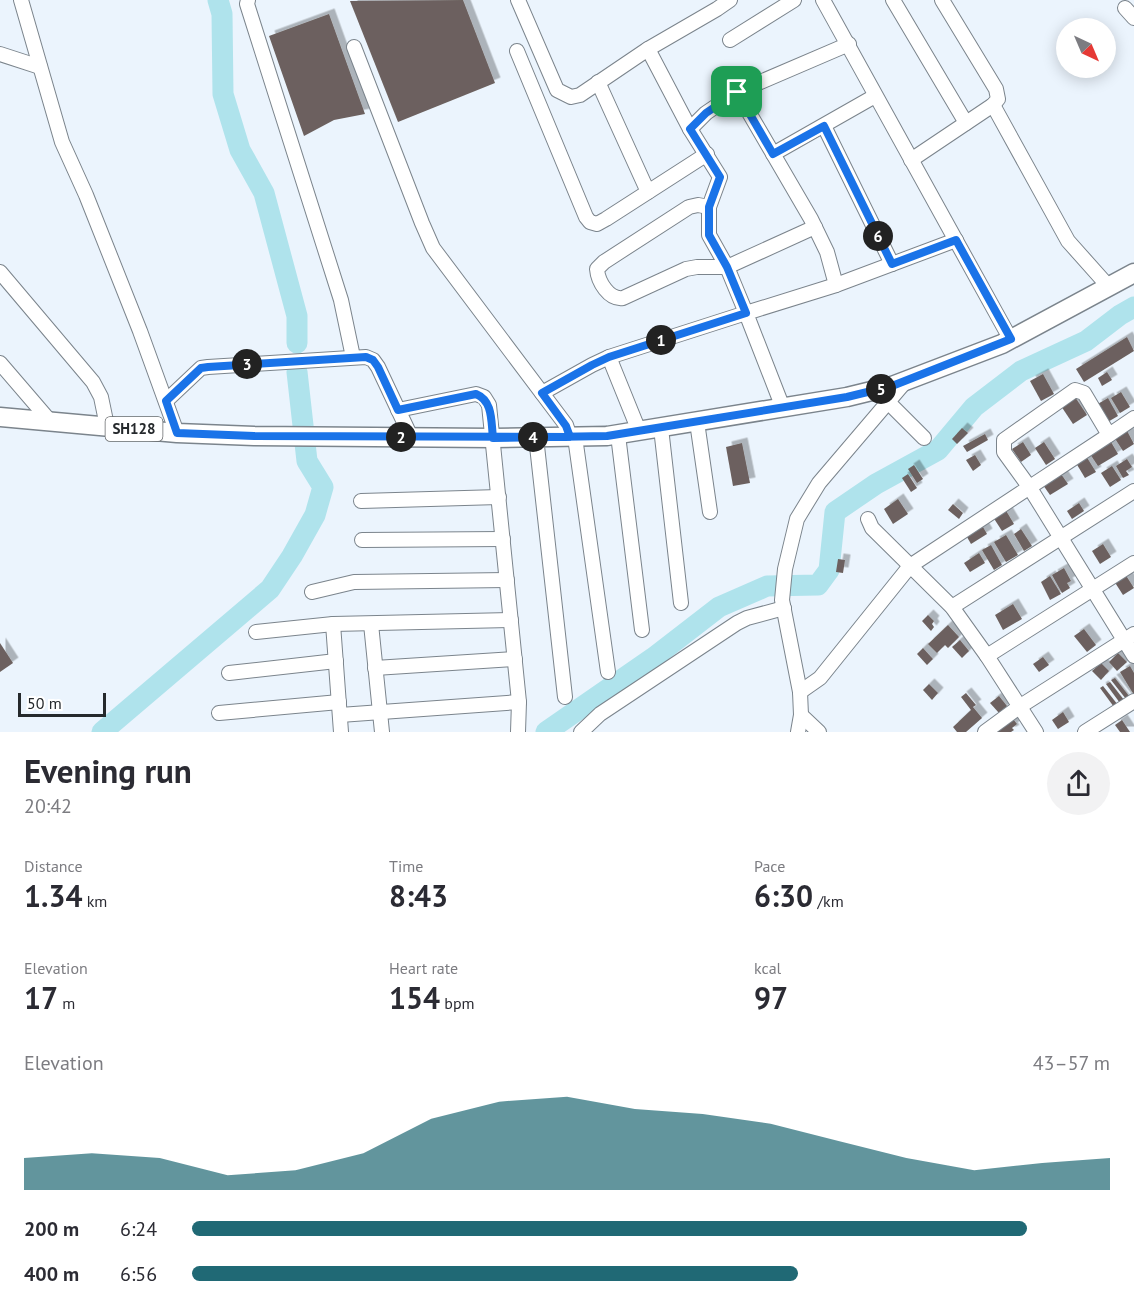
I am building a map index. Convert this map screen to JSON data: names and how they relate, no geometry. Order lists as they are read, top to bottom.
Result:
{
  "streets": {
    "main road": ["SH128"]
  },
  "scale_bar": "50 m",
  "north": "bottom right",
  "page": {
    "pins": [
      "6",
      "1",
      "3",
      "5",
      "2",
      "4"
    ],
    "scale": "50 m",
    "heading": ["Evening run", "20:42"],
    "stats": [
      ["Distance", "1.34 km"],
      ["Time", "8:43"],
      ["Pace", "6:30 /km"],
      ["Elevation", "17 m"],
      ["Heart rate", "154 bpm"],
      ["kcal", "97"]
    ],
    "chart": ["Elevation", "43–57 m"],
    "list": [
      {
        "name": "200 m",
        "note": "6:24"
      },
      {
        "name": "400 m",
        "note": "6:56"
      }
    ]
  }
}
